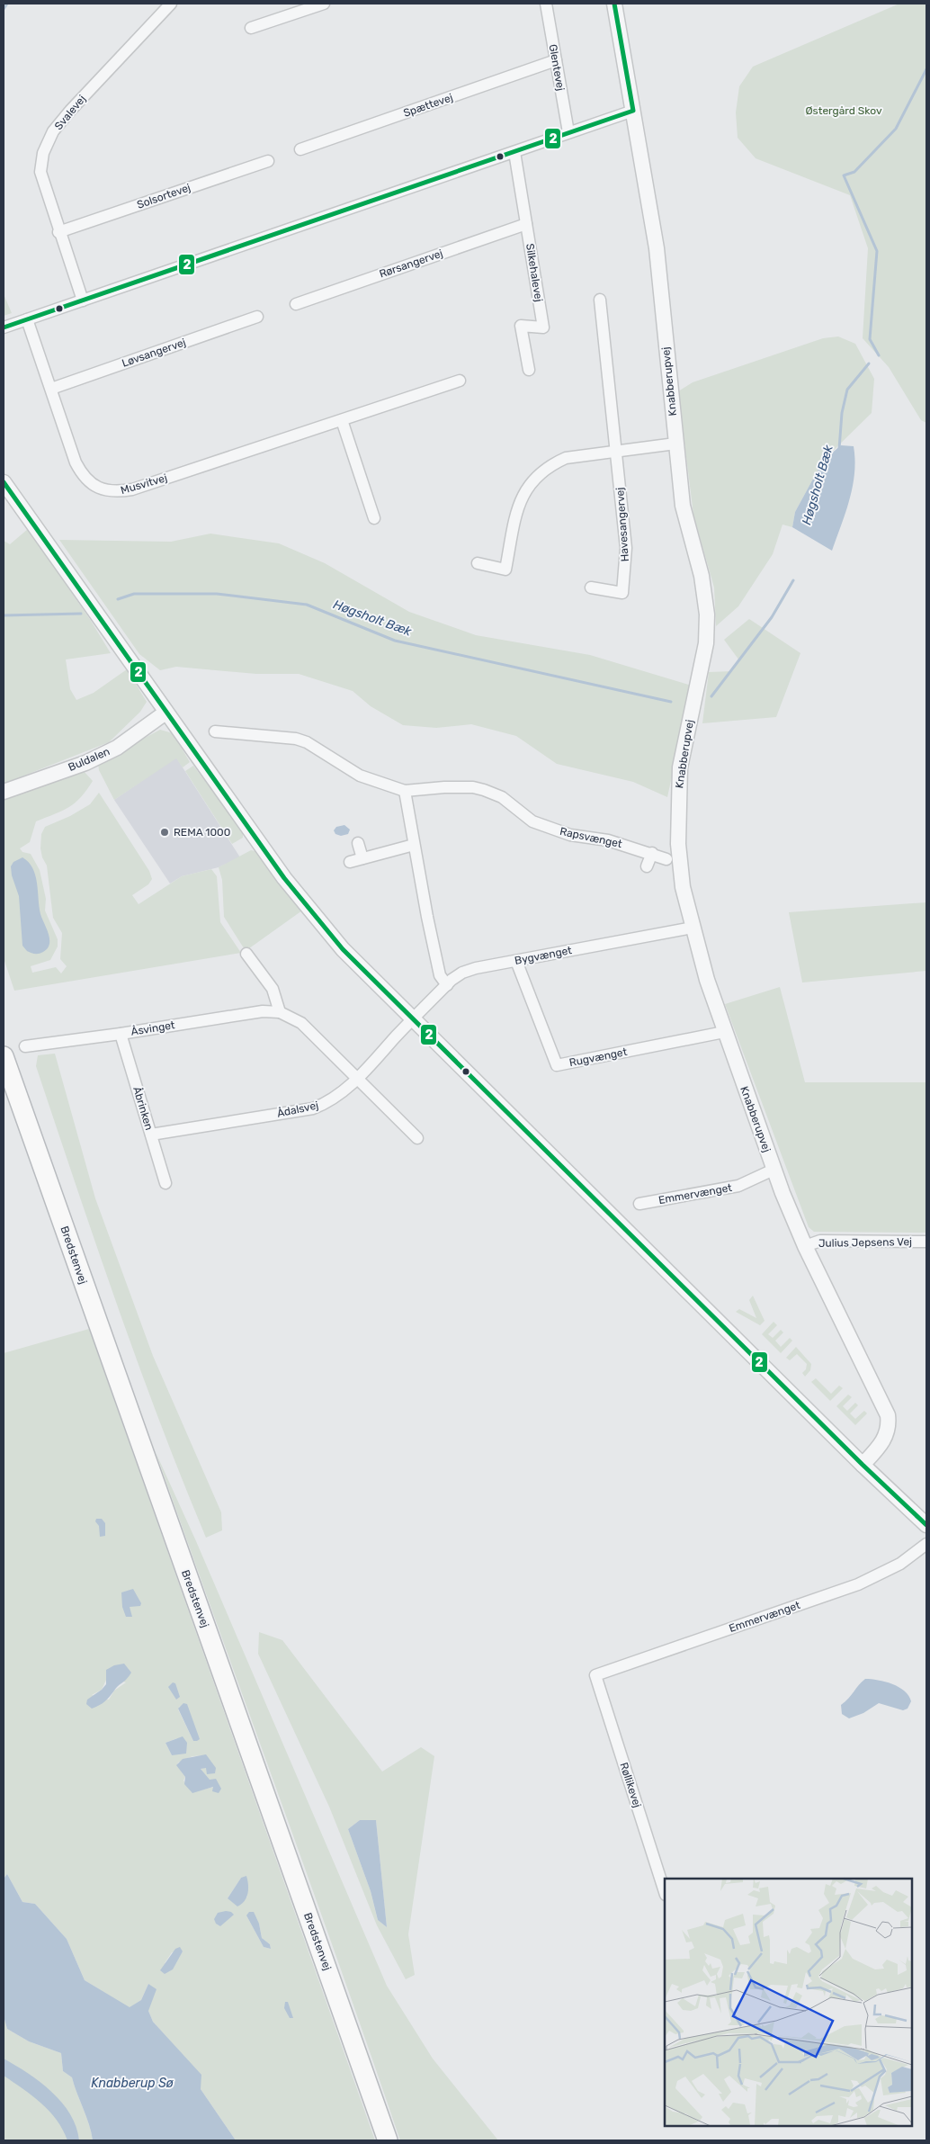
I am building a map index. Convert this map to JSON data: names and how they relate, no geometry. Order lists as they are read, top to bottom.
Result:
{
  "streets": {
    "highway": ["Bredstenvej"],
    "street": [
      "Glentevej",
      "Spættevej",
      "Svalevej",
      "Solsortevej",
      "Rørsangervej",
      "Silkehalevej",
      "Løvsangervej",
      "Knabberupvej",
      "Musvitvej",
      "Havesangervej",
      "Buldalen",
      "Rapsvænget",
      "Bygvænget",
      "Åsvinget",
      "Rugvænget",
      "Åbrinken",
      "Ådalsvej",
      "Emmervænget",
      "Julius Jepsens Vej",
      "Røllikevej"
    ]
  },
  "crossings": [
    ["Glentevej", "Spættevej"],
    ["Svalevej", "Solsortevej"],
    ["Rørsangervej", "Silkehalevej"],
    ["Løvsangervej", "Musvitvej"],
    ["Knabberupvej", "Bygvænget"],
    ["Knabberupvej", "Rugvænget"],
    ["Knabberupvej", "Emmervænget"],
    ["Knabberupvej", "Julius Jepsens Vej"],
    ["Bygvænget", "Rugvænget"],
    ["Bygvænget", "Ådalsvej"],
    ["Åsvinget", "Åbrinken"],
    ["Åsvinget", "Ådalsvej"],
    ["Åbrinken", "Ådalsvej"],
    ["Emmervænget", "Røllikevej"]
  ],
  "water": ["Høgsholt Bæk", "Knabberup Sø"],
  "parks": ["Østergård Skov"],
  "places": ["REMA 1000"],
  "lines": ["transit line 2"]
}
